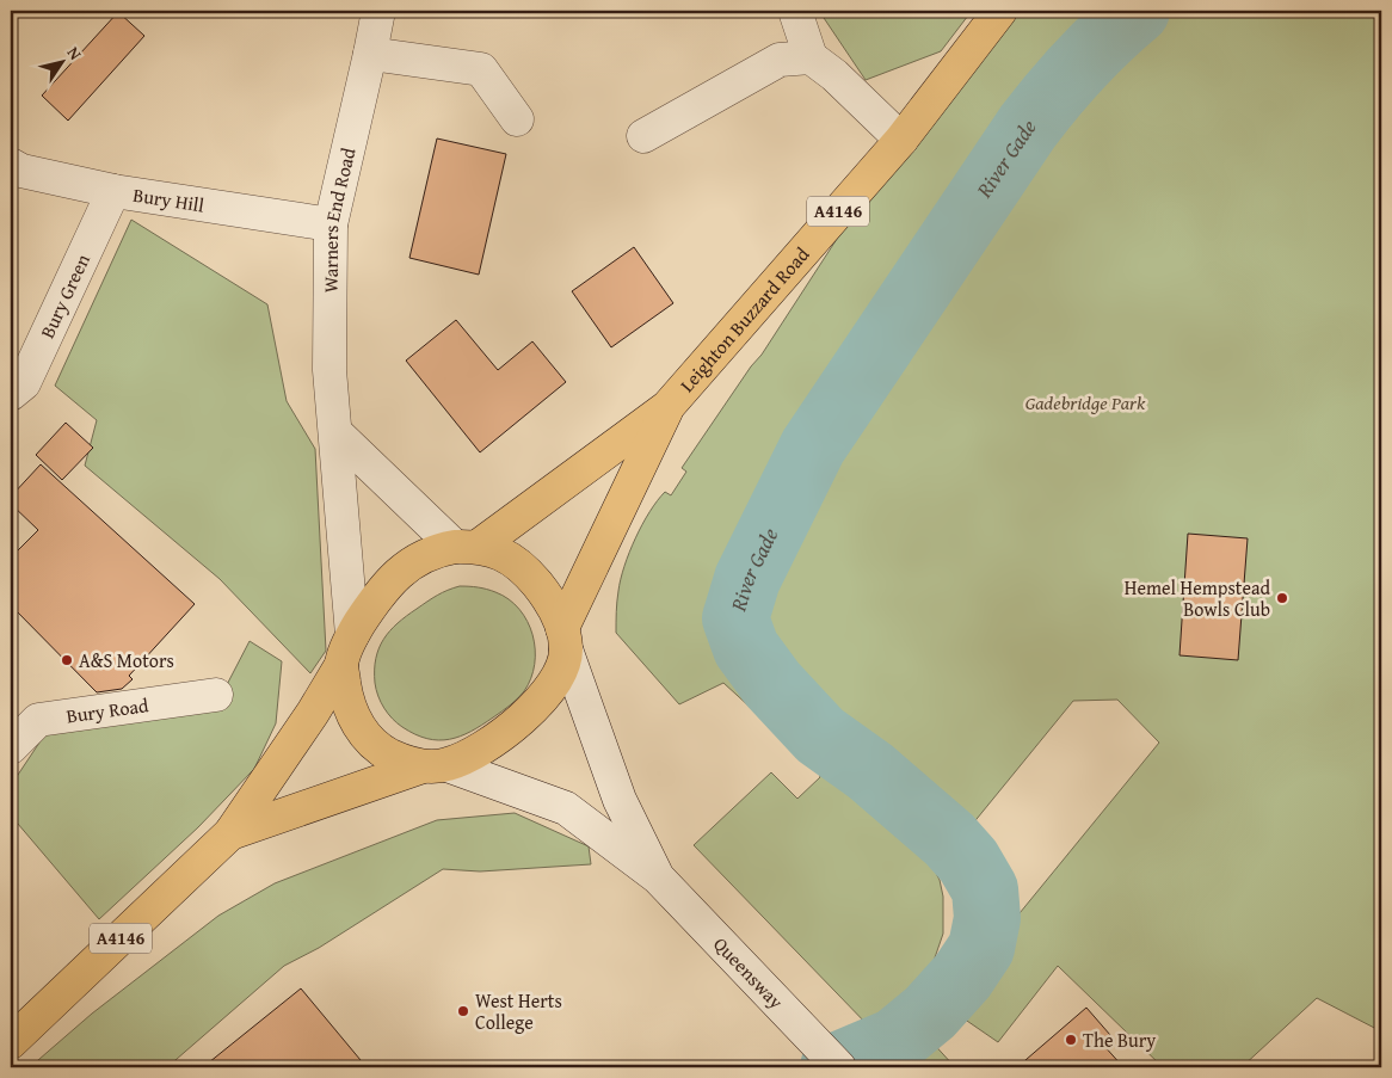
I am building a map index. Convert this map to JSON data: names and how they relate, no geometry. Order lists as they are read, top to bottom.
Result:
{
  "streets": {
    "main road": ["A4146", "Leighton Buzzard Road"],
    "street": [
      "Bury Hill",
      "Warners End Road",
      "Bury Green",
      "Bury Road",
      "Queensway"
    ]
  },
  "crossings": [
    ["Bury Hill", "Warners End Road"],
    ["Bury Hill", "Bury Green"],
    ["A4146", "Warners End Road"],
    ["A4146", "Leighton Buzzard Road"],
    ["A4146", "Queensway"],
    ["Leighton Buzzard Road", "Queensway"]
  ],
  "water": ["River Gade"],
  "parks": ["Gadebridge Park"],
  "places": [
    "Hemel Hempstead Bowls Club",
    "A&S Motors",
    "West Herts College",
    "The Bury"
  ],
  "north": "top right"
}
